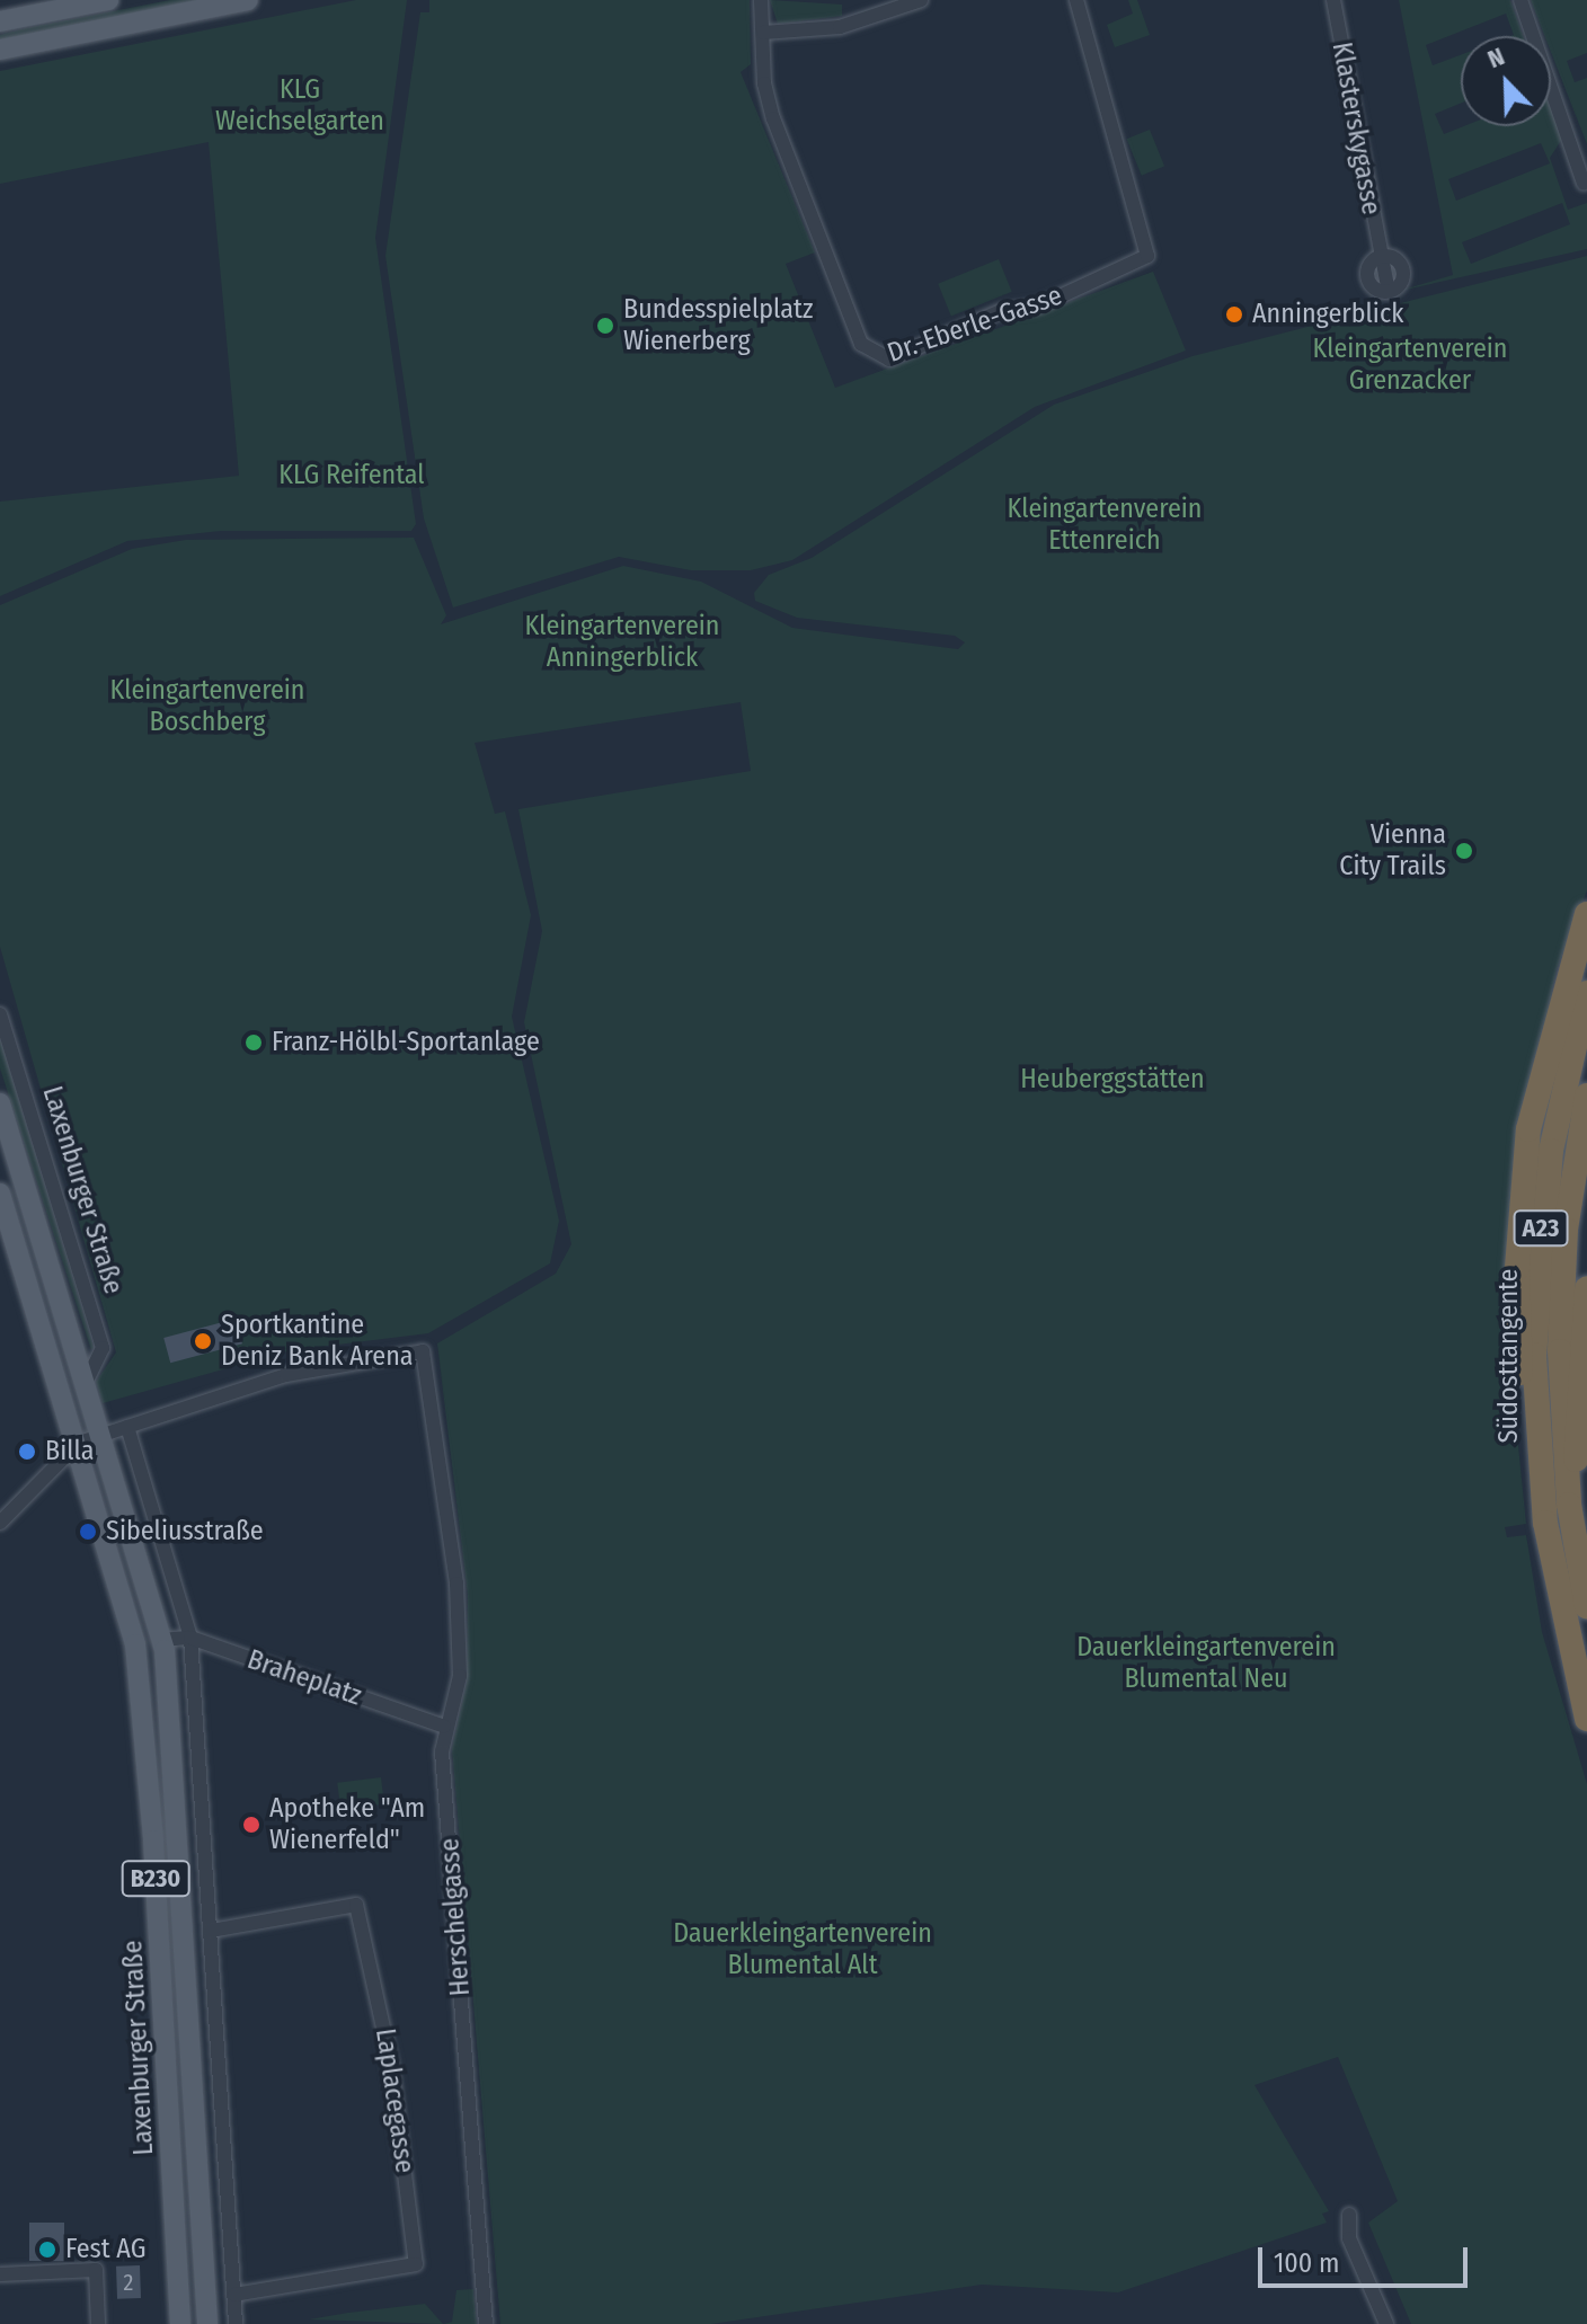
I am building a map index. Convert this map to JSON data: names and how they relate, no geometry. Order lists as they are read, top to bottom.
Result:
{
  "streets": {
    "highway": ["A23", "Südosttangente"],
    "main road": ["Laxenburger Straße", "B230"],
    "street": [
      "Klasterskygasse",
      "Dr.-Eberle-Gasse",
      "Braheplatz",
      "Herschelgasse",
      "Laplacegasse"
    ]
  },
  "crossings": [
    ["Laxenburger Straße", "Braheplatz"],
    ["Braheplatz", "Herschelgasse"]
  ],
  "parks": [
    "KLG Weichselgarten",
    "Kleingartenverein Grenzacker",
    "KLG Reifental",
    "Kleingartenverein Ettenreich",
    "Kleingartenverein Anningerblick",
    "Kleingartenverein Boschberg",
    "Heuberggstätten",
    "Dauerkleingartenverein Blumental Neu",
    "Dauerkleingartenverein Blumental Alt"
  ],
  "places": [
    "Anningerblick",
    "Bundesspielplatz Wienerberg",
    "Vienna City Trails",
    "Franz-Hölbl-Sportanlage",
    "Sportkantine Deniz Bank Arena",
    "Billa",
    "Sibeliusstraße",
    "Apotheke \"Am Wienerfeld\"",
    "Fest AG"
  ],
  "house_numbers": ["2"],
  "scale_bar": "100 m",
  "north": "top left"
}
